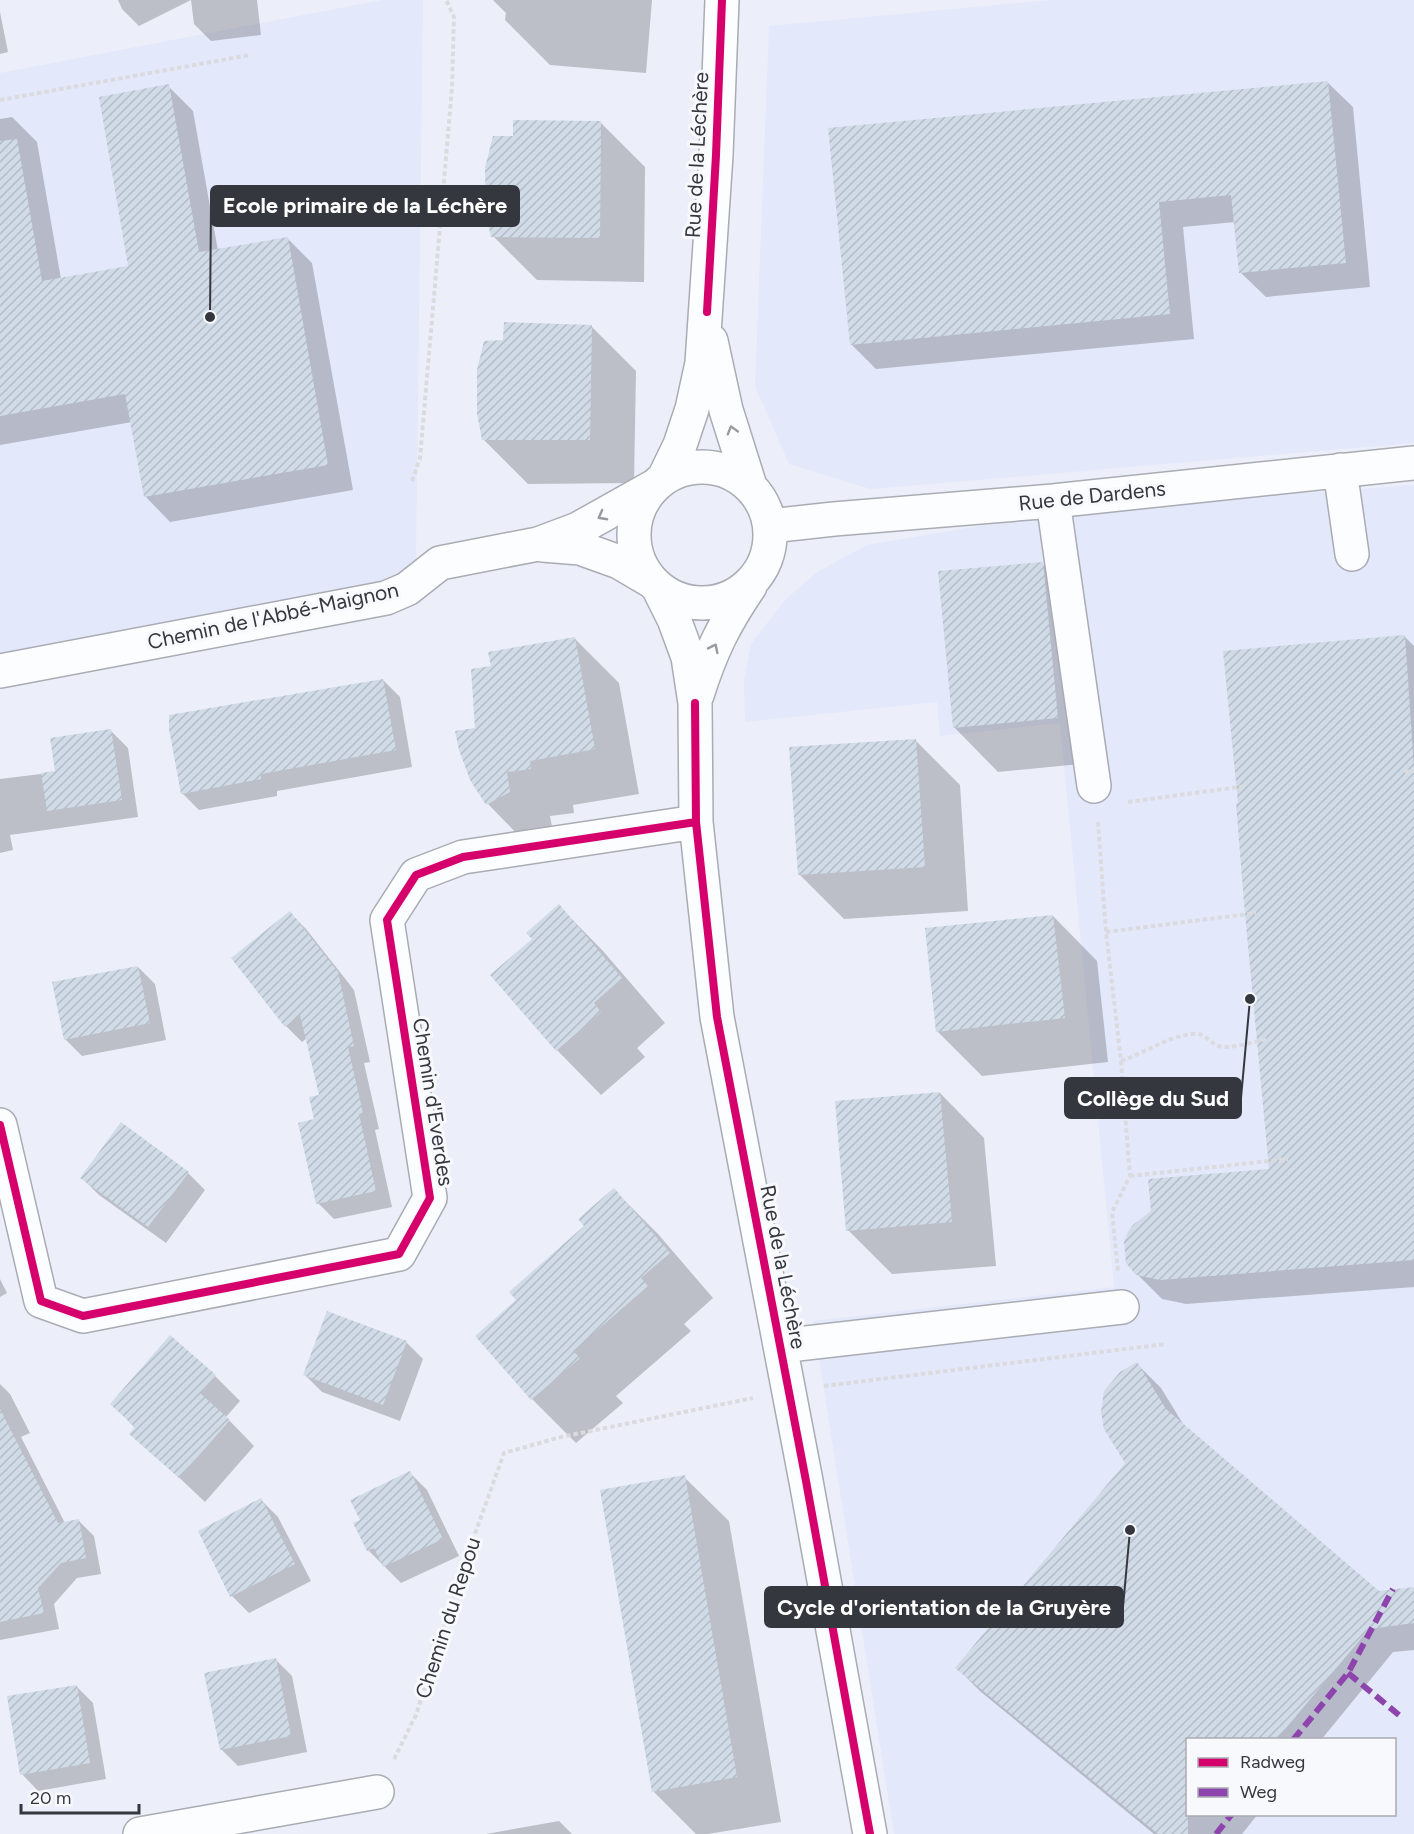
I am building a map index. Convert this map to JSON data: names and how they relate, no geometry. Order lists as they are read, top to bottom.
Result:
{
  "streets": {
    "street": [
      "Rue de la Léchère",
      "Rue de Dardens",
      "Chemin de l'Abbé-Maignon",
      "Chemin d'Everdes"
    ],
    "path": ["Chemin du Repou"]
  },
  "crossings": [
    ["Rue de la Léchère", "Rue de Dardens"],
    ["Rue de la Léchère", "Chemin de l'Abbé-Maignon"],
    ["Rue de la Léchère", "Chemin d'Everdes"],
    ["Rue de Dardens", "Chemin de l'Abbé-Maignon"]
  ],
  "places": ["Ecole primaire de la Léchère", "Collège du Sud", "Cycle d'orientation de la Gruyère"],
  "legend": ["Radweg", "Weg"],
  "scale_bar": "20 m"
}
